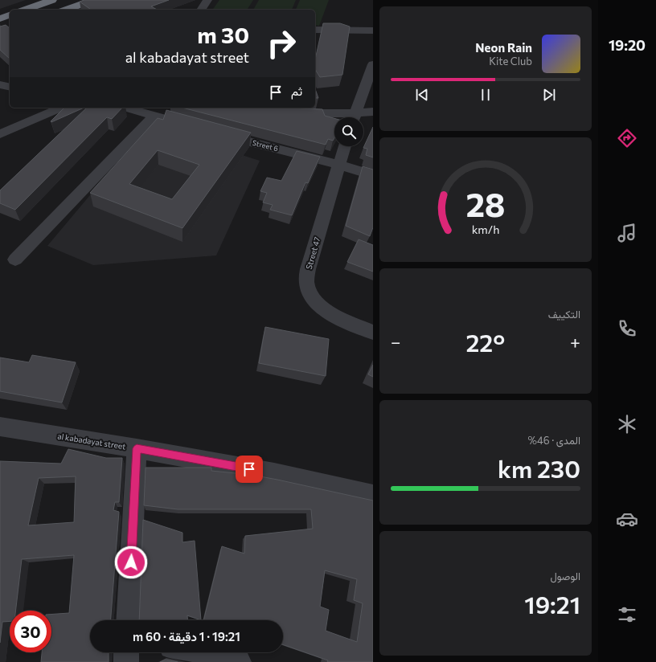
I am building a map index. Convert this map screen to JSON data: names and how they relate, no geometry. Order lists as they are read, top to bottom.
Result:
{
  "streets": {
    "street": ["Street 6", "Street 47", "al kabadayat street"]
  },
  "crossings": [
    ["Street 6", "Street 47"]
  ],
  "page": {
    "tabs": "19:20",
    "turn": ["30 m", "al kabadayat street"],
    "song": ["Neon Rain", "Kite Club"],
    "then": "ثم",
    "tile": [
      "التكييف",
      ["المدى · 46%", "230 km"],
      ["الوصول", "19:21"]
    ],
    "heat": ["−", "22°", "+"],
    "limit": "30",
    "trip": "19:21 · 1 دقيقة · 60 m",
    "gauge": ["28", "km/h"]
  }
}
